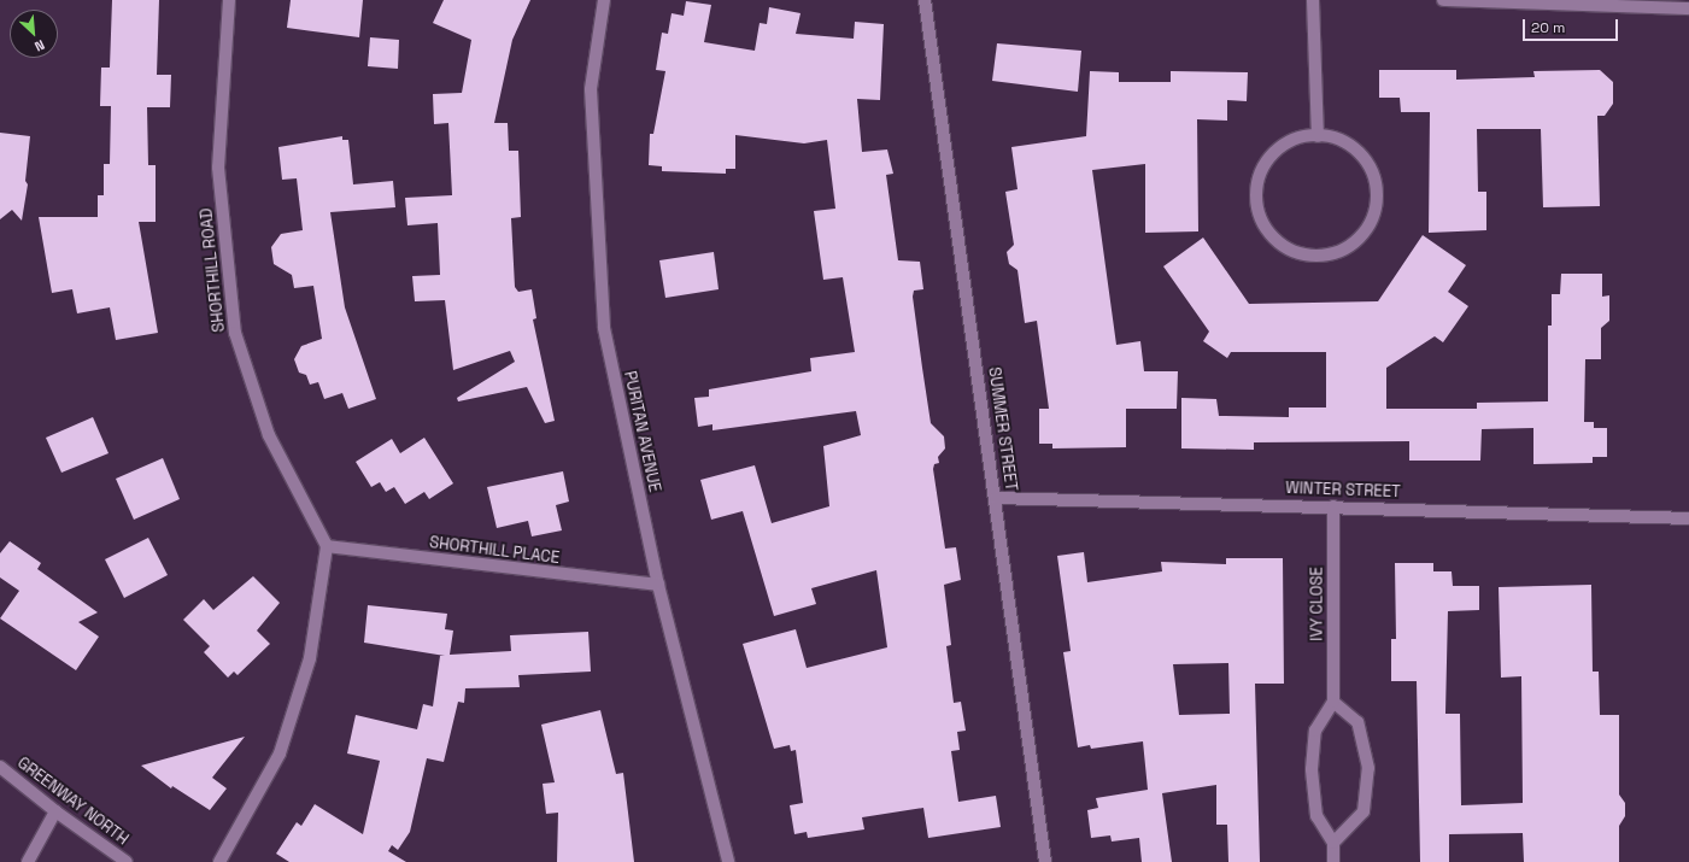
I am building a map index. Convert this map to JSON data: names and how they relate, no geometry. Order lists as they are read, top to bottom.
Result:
{
  "streets": {
    "street": [
      "SHORTHILL ROAD",
      "SUMMER STREET",
      "PURITAN AVENUE",
      "WINTER STREET",
      "SHORTHILL PLACE",
      "IVY CLOSE",
      "GREENWAY NORTH"
    ]
  },
  "crossings": [
    ["SHORTHILL ROAD", "SHORTHILL PLACE"],
    ["SUMMER STREET", "WINTER STREET"],
    ["PURITAN AVENUE", "SHORTHILL PLACE"],
    ["WINTER STREET", "IVY CLOSE"]
  ],
  "scale_bar": "20 m",
  "north": "bottom right"
}
